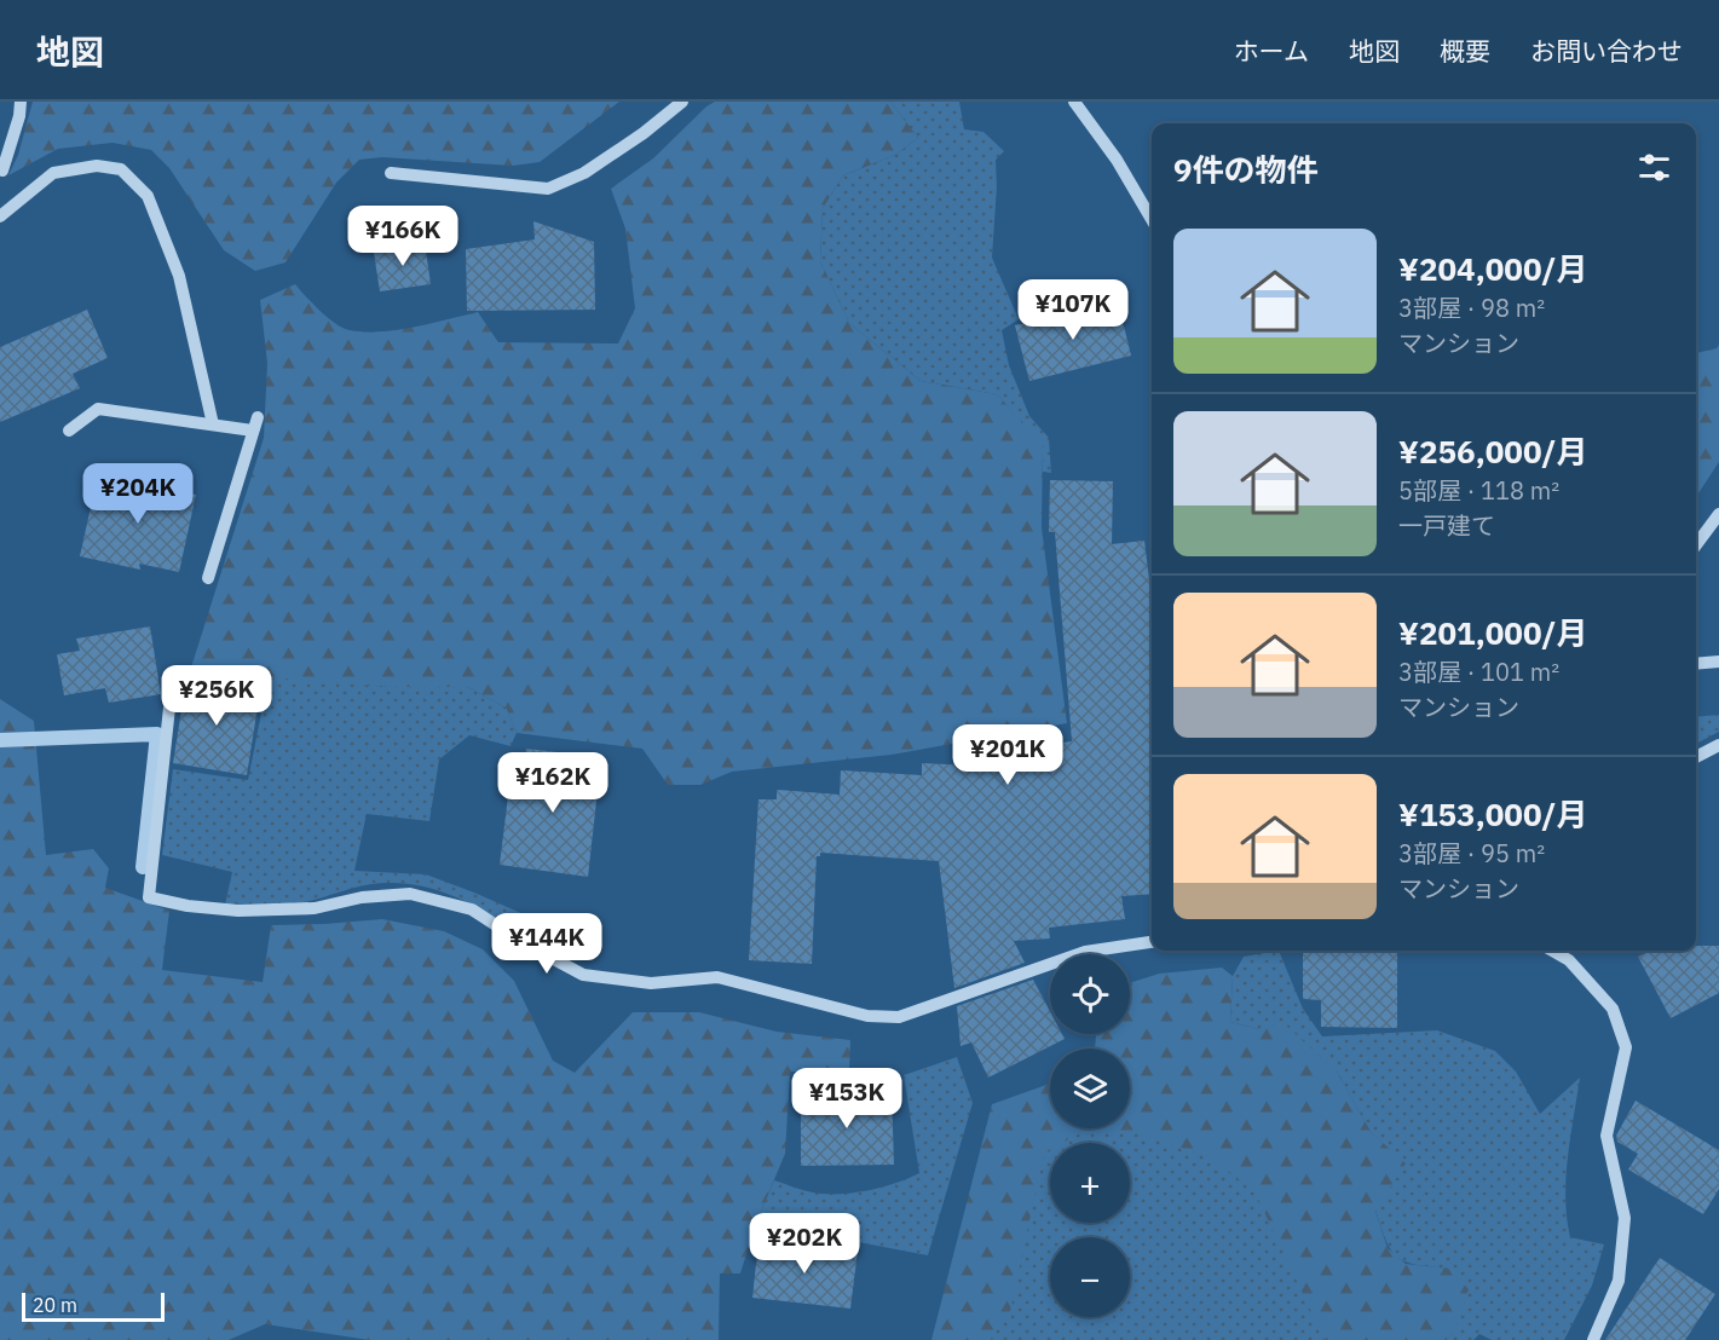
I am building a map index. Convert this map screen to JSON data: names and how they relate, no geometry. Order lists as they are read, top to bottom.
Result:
{
  "scale_bar": "20 m",
  "page": {
    "header": "地図",
    "nav": [
      "ホーム",
      "地図",
      "概要",
      "お問い合わせ"
    ],
    "heading": "9件の物件",
    "price": [
      "¥166K",
      "¥107K",
      "¥204K",
      "¥256K",
      "¥201K",
      "¥162K",
      "¥144K",
      "¥153K",
      "¥202K"
    ],
    "list": [
      {
        "name": "¥204,000/月",
        "note": "3部屋 · 98 m² · マンション"
      },
      {
        "name": "¥256,000/月",
        "note": "5部屋 · 118 m² · 一戸建て"
      },
      {
        "name": "¥201,000/月",
        "note": "3部屋 · 101 m² · マンション"
      },
      {
        "name": "¥153,000/月",
        "note": "3部屋 · 95 m² · マンション"
      }
    ],
    "map_buttons": ["+", "−"],
    "scale": "20 m"
  }
}
